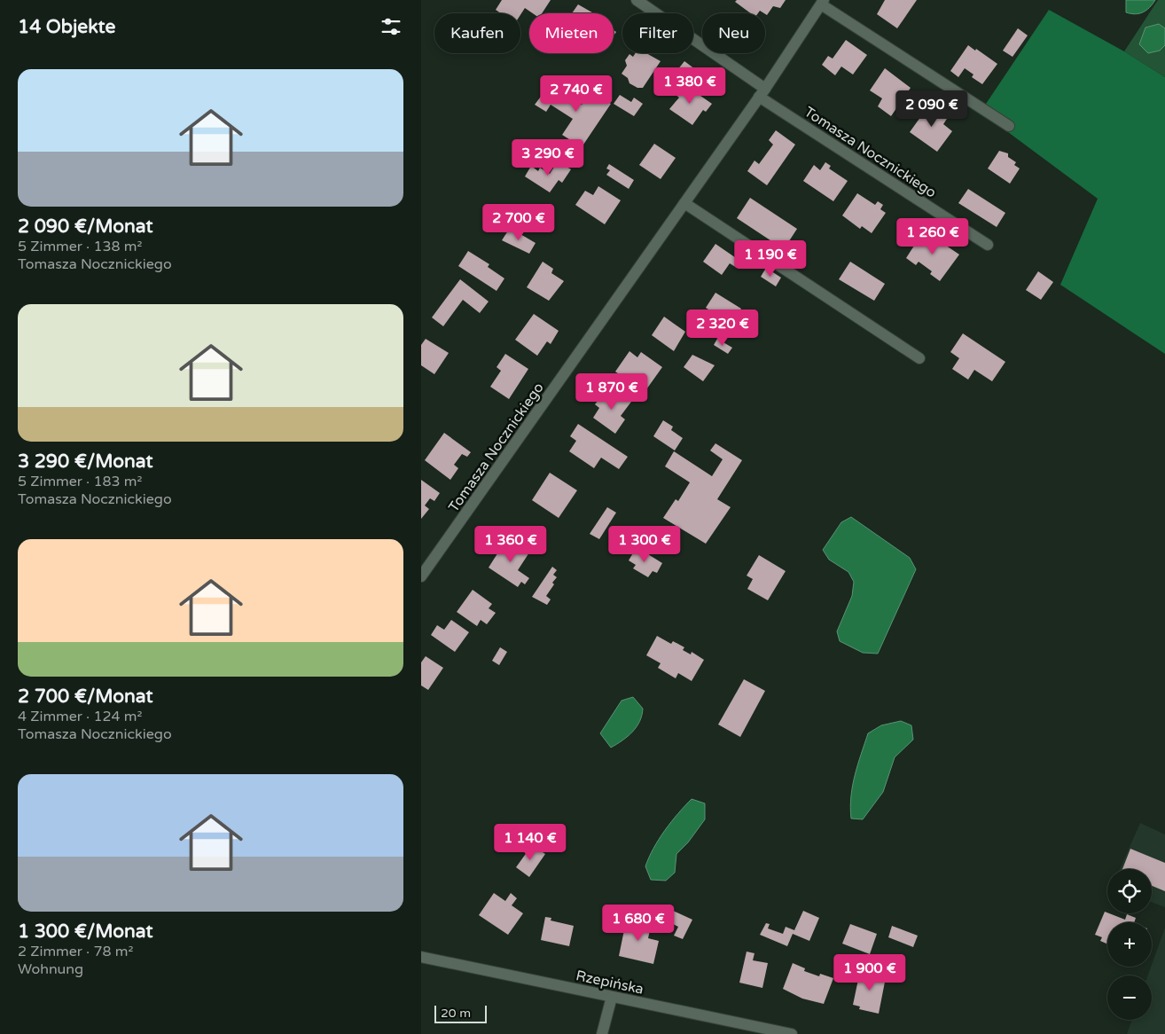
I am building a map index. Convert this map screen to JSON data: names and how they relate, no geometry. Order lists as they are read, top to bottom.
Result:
{
  "streets": {
    "street": ["Tomasza Nocznickiego", "Rzepińska"]
  },
  "scale_bar": "20 m",
  "page": {
    "heading": "14 Objekte",
    "chip": [
      "Kaufen",
      "Mieten",
      "Filter",
      "Neu"
    ],
    "list": [
      {
        "name": "2 090 €/Monat",
        "note": "5 Zimmer · 138 m² · Tomasza Nocznickiego"
      },
      {
        "name": "3 290 €/Monat",
        "note": "5 Zimmer · 183 m² · Tomasza Nocznickiego"
      },
      {
        "name": "2 700 €/Monat",
        "note": "4 Zimmer · 124 m² · Tomasza Nocznickiego"
      },
      {
        "name": "1 300 €/Monat",
        "note": "2 Zimmer · 78 m² · Wohnung"
      }
    ],
    "price": [
      "1 380 €",
      "2 740 €",
      "2 090 €",
      "3 290 €",
      "2 700 €",
      "1 260 €",
      "1 190 €",
      "2 320 €",
      "1 870 €",
      "1 360 €",
      "1 300 €",
      "1 140 €",
      "1 680 €",
      "1 900 €"
    ],
    "map_buttons": ["+", "−"],
    "scale": "20 m"
  }
}
